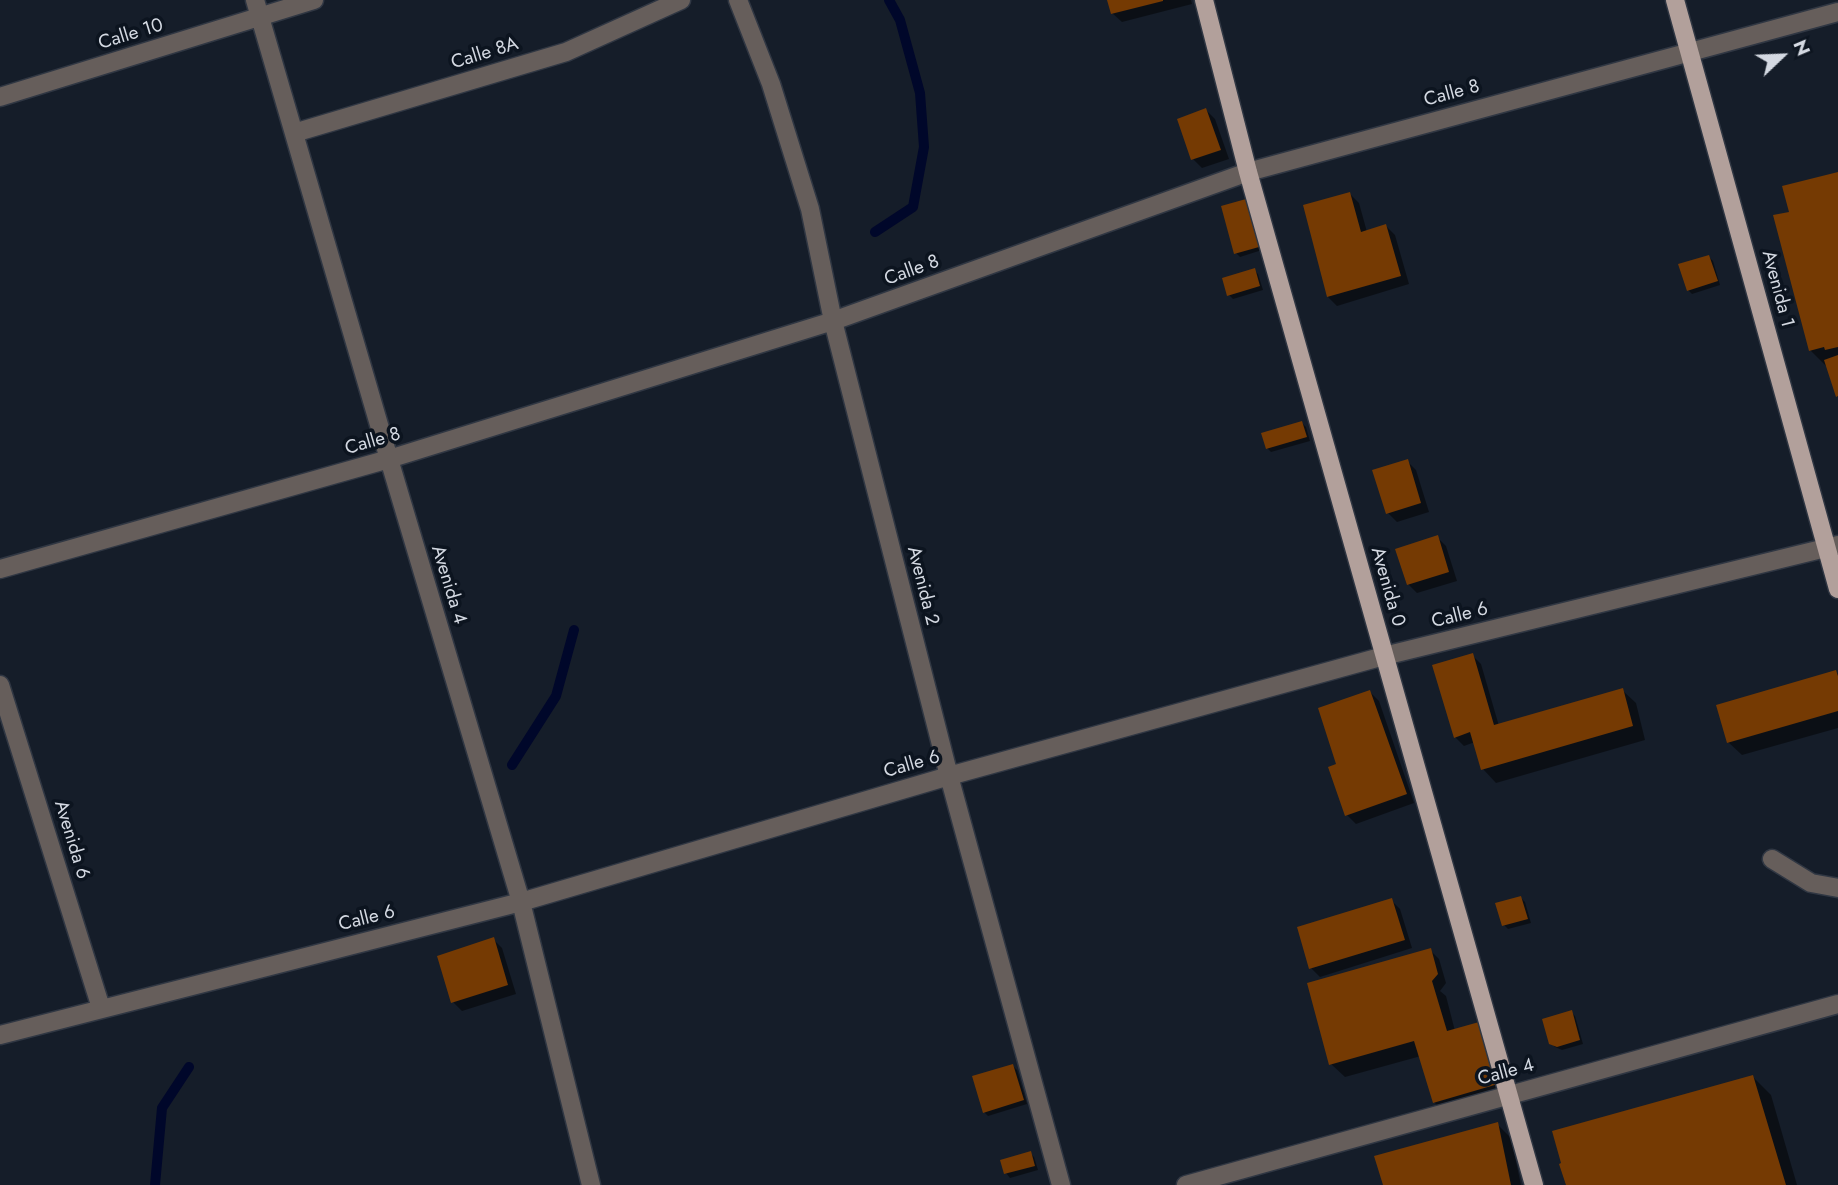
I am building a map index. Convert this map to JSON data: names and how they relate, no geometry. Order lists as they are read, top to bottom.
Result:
{
  "streets": {
    "main road": ["Avenida 1", "Avenida 0"],
    "street": [
      "Calle 10",
      "Calle 8A",
      "Calle 8",
      "Avenida 4",
      "Avenida 2",
      "Calle 6",
      "Avenida 6",
      "Calle 4"
    ]
  },
  "crossings": [
    ["Calle 10", "Avenida 4"],
    ["Calle 8A", "Avenida 4"],
    ["Calle 8", "Avenida 1"],
    ["Calle 8", "Avenida 4"],
    ["Calle 8", "Avenida 2"],
    ["Calle 8", "Avenida 0"],
    ["Avenida 1", "Calle 6"],
    ["Avenida 4", "Calle 6"],
    ["Avenida 2", "Calle 6"],
    ["Avenida 0", "Calle 6"],
    ["Avenida 0", "Calle 4"],
    ["Calle 6", "Avenida 6"]
  ],
  "north": "top right"
}
